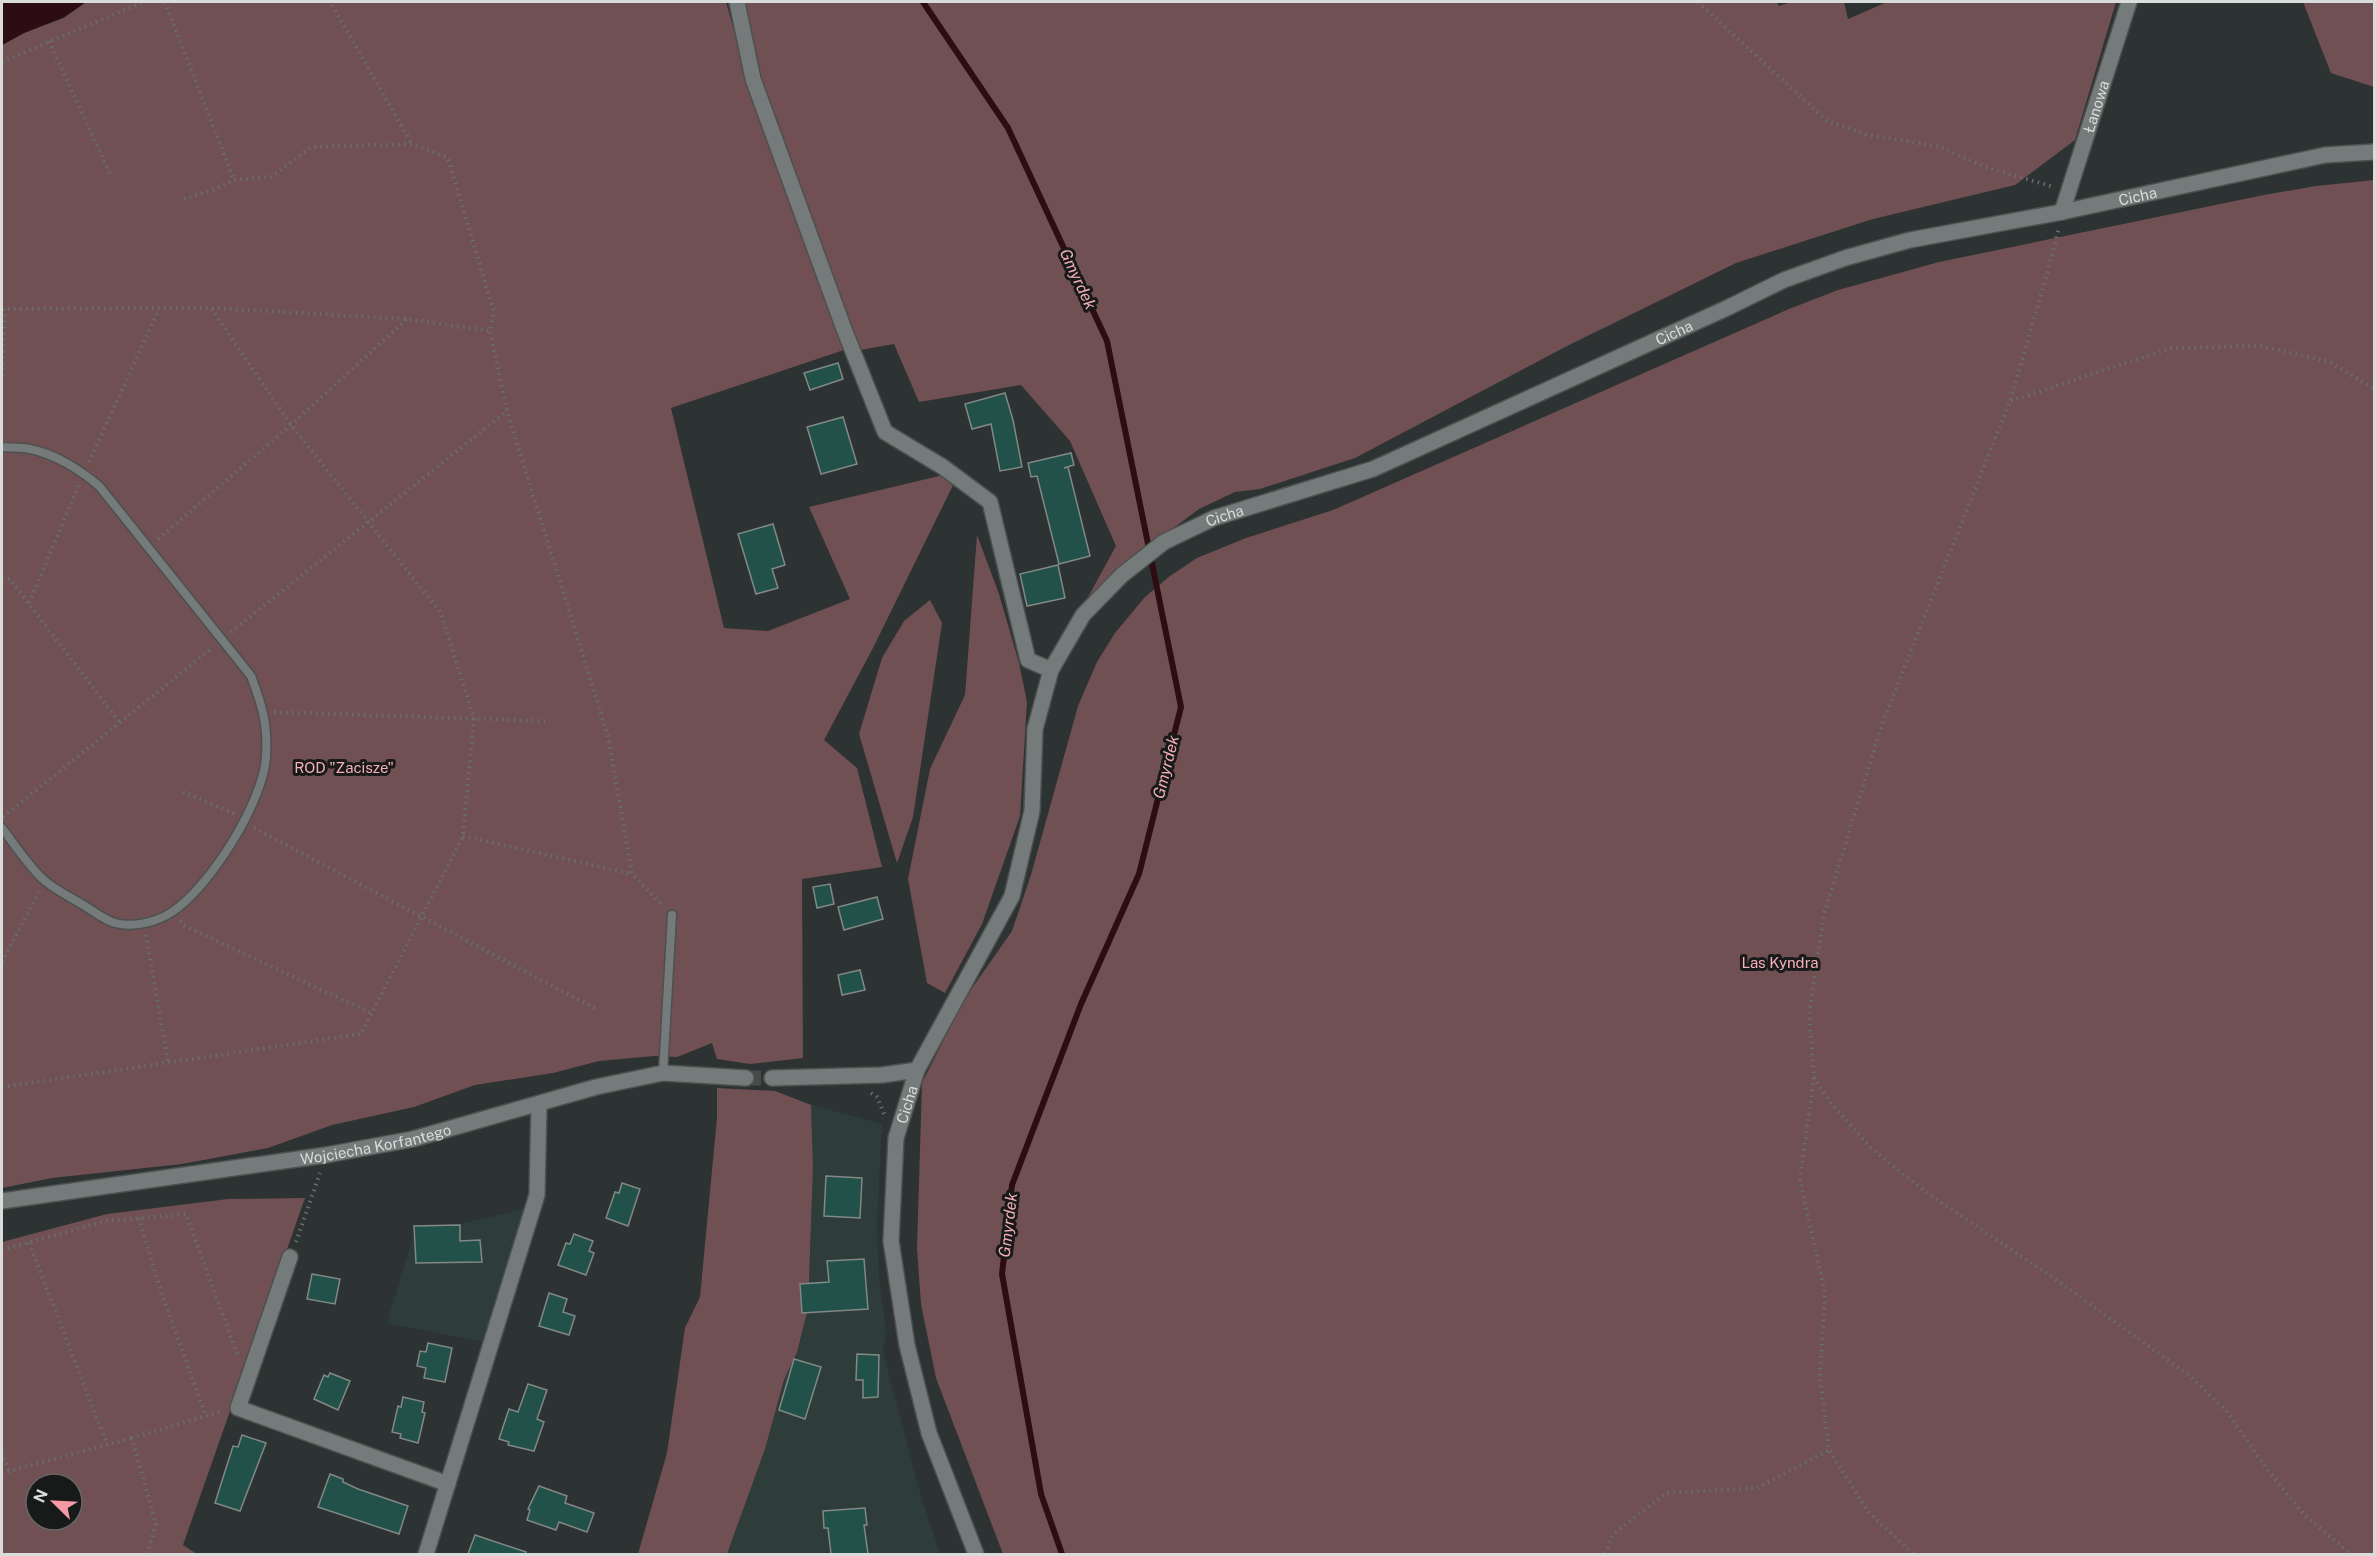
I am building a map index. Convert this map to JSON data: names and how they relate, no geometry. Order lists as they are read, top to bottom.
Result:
{
  "streets": {
    "street": ["Łanowa", "Cicha", "Wojciecha Korfantego"]
  },
  "crossings": [
    ["Łanowa", "Cicha"]
  ],
  "water": ["Gmyrdek"],
  "parks": ["ROD \"Zacisze\"", "Las Kyndra"],
  "north": "top left"
}
